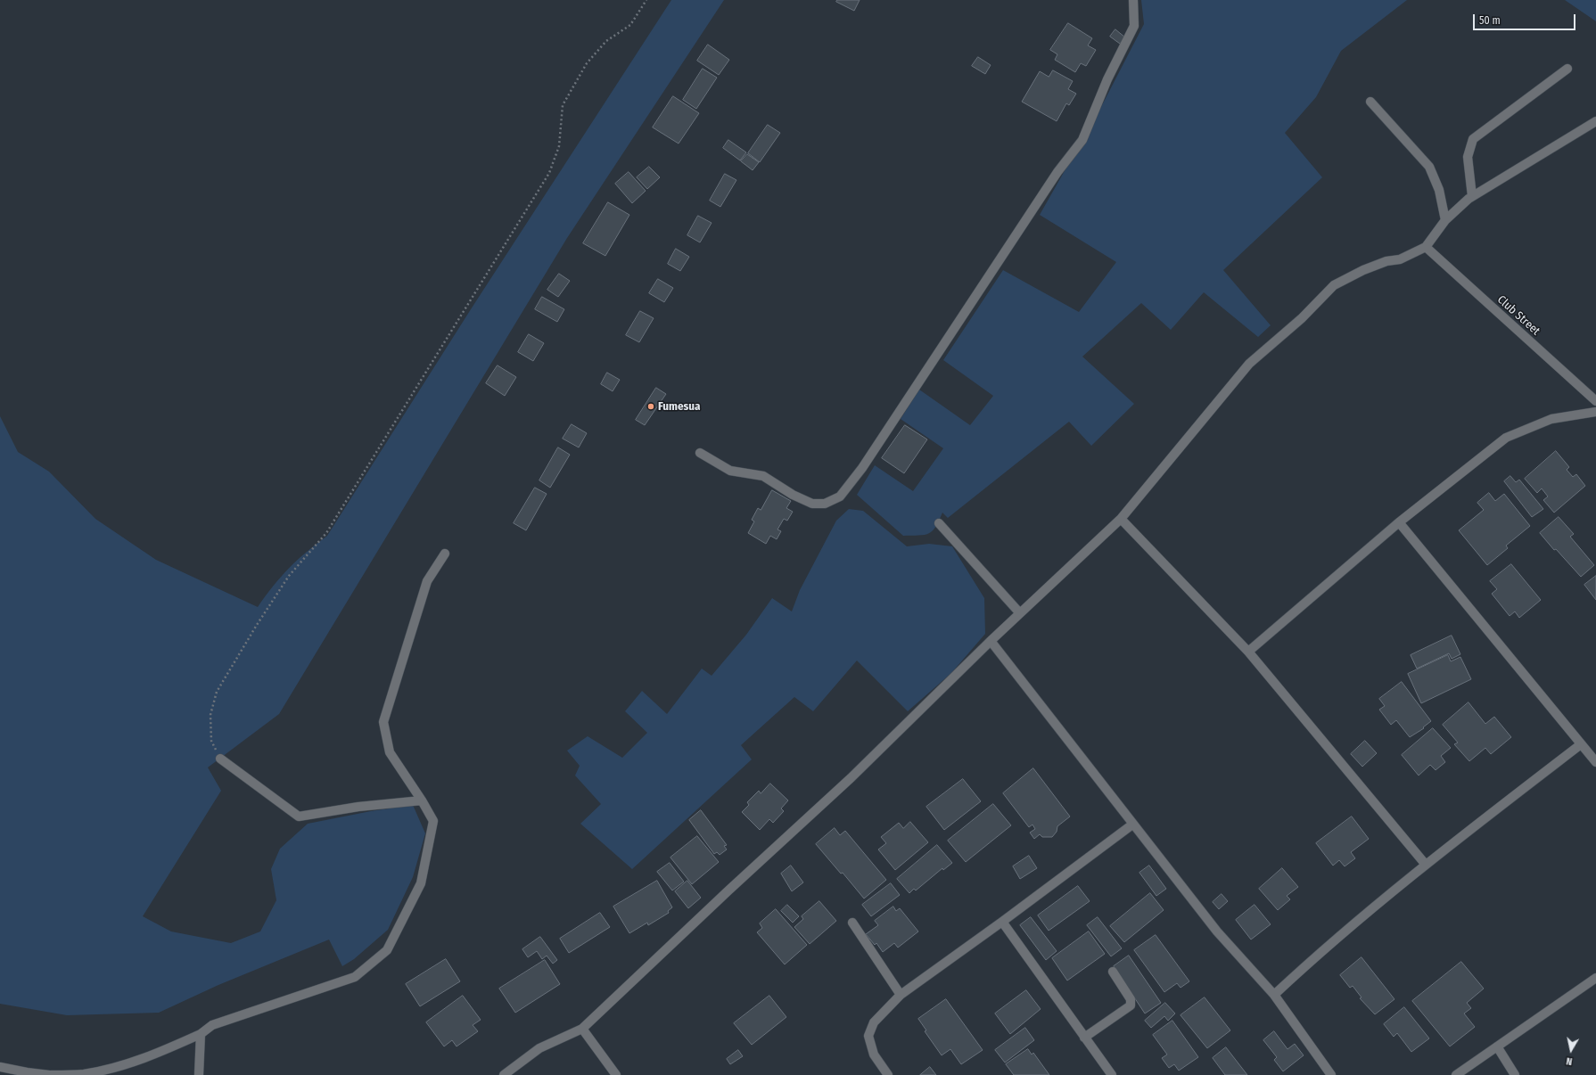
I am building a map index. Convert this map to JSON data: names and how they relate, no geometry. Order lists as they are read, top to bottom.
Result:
{
  "streets": {
    "street": ["Club Street"]
  },
  "places": ["Fumesua"],
  "scale_bar": "50 m",
  "north": "bottom"
}
